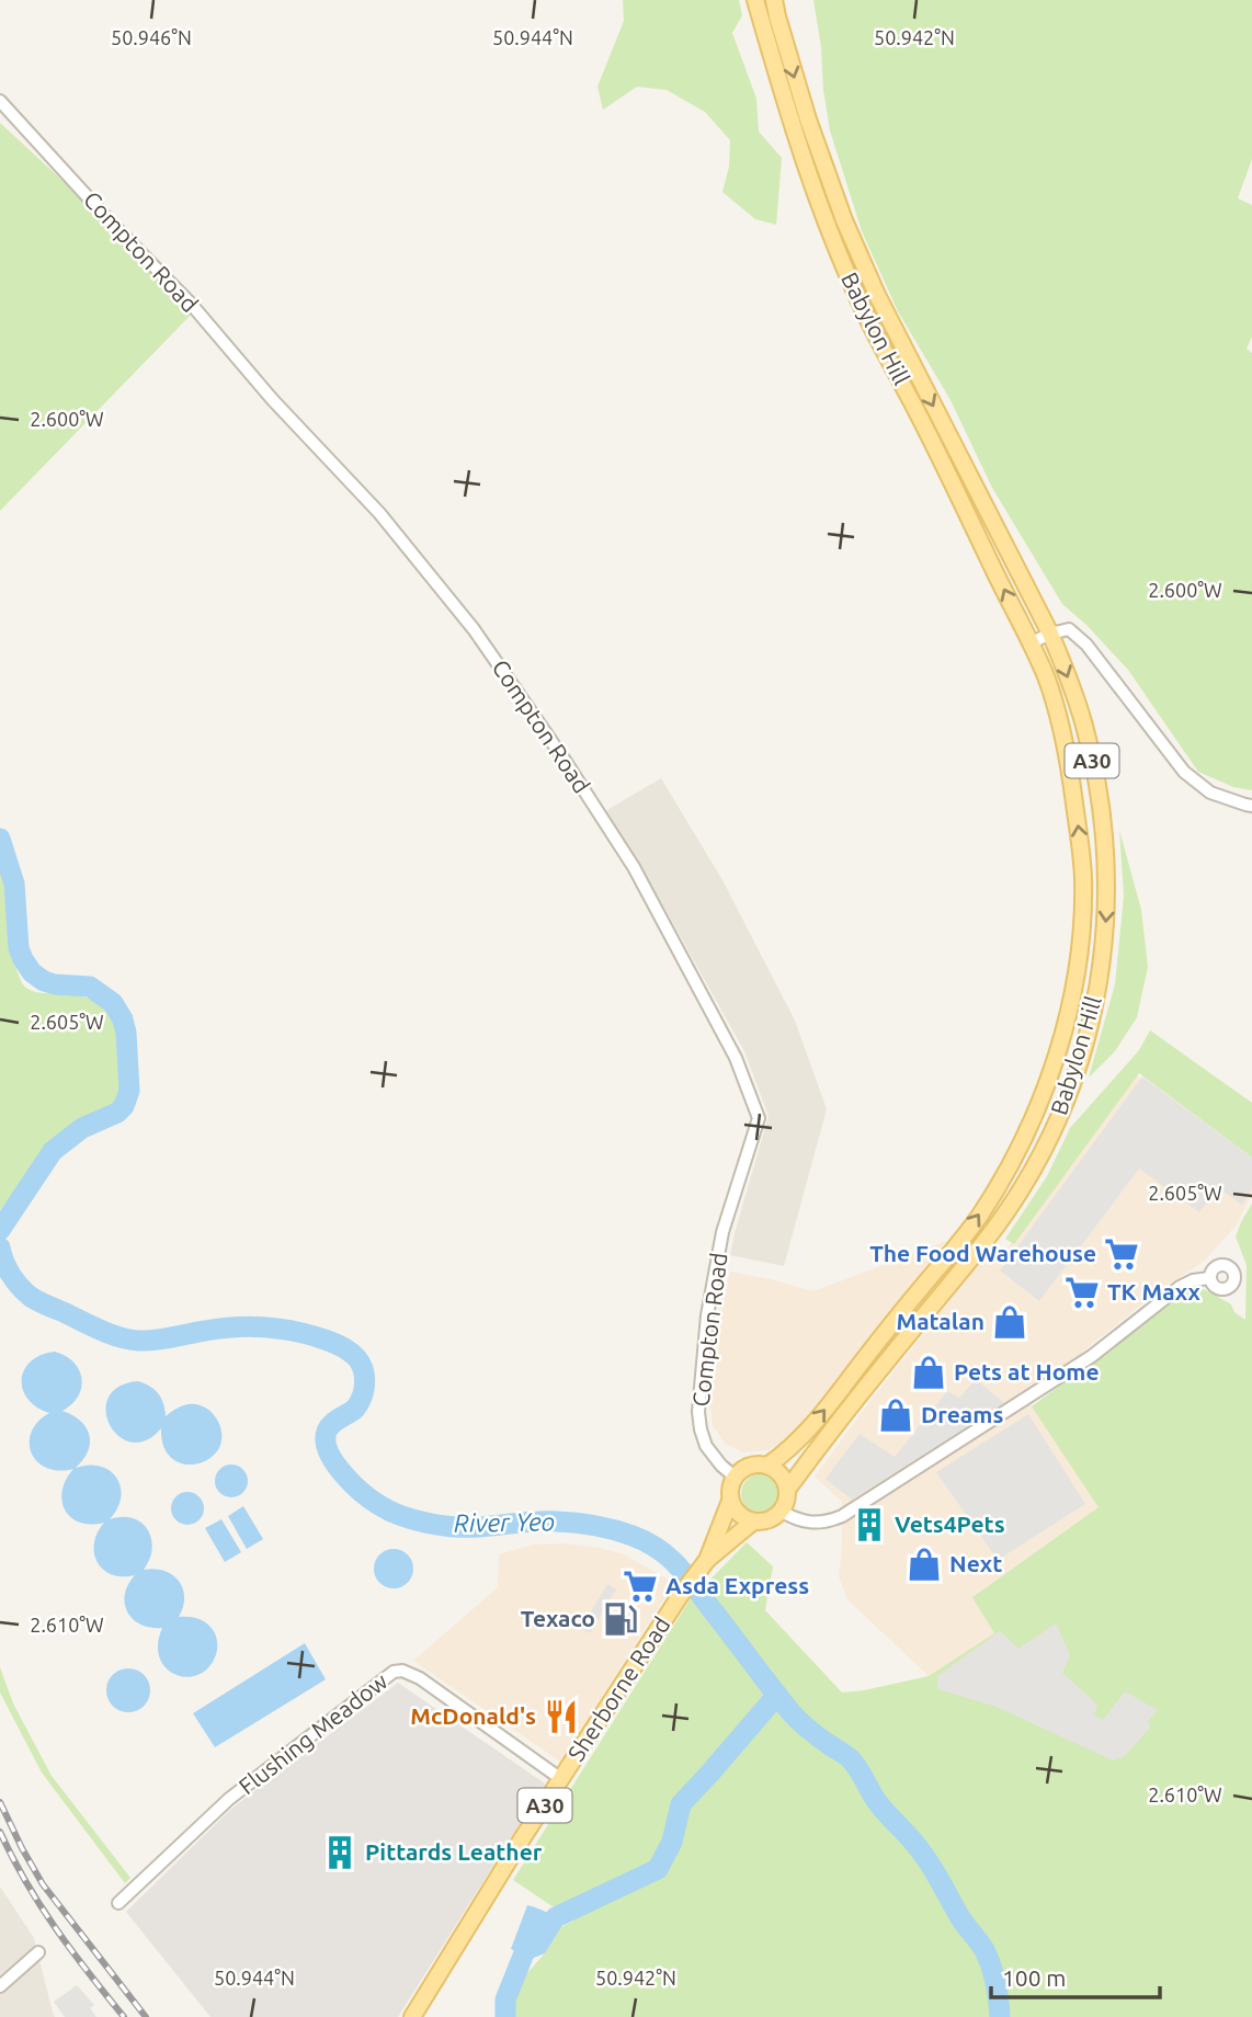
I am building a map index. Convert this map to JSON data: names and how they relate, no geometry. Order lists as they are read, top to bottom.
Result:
{
  "streets": {
    "main road": ["Babylon Hill", "A30", "Sherborne Road"],
    "street": ["Compton Road", "Flushing Meadow"]
  },
  "crossings": [
    ["Compton Road", "Babylon Hill"],
    ["Compton Road", "A30"],
    ["Babylon Hill", "A30"],
    ["A30", "Sherborne Road"],
    ["Sherborne Road", "Flushing Meadow"]
  ],
  "water": ["River Yeo"],
  "places": {
    "supermarket": ["The Food Warehouse", "TK Maxx", "Asda Express"],
    "shop": [
      "Matalan",
      "Pets at Home",
      "Dreams",
      "Next"
    ],
    "building": ["Vets4Pets", "Pittards Leather"],
    "fuel station": ["Texaco"],
    "restaurant": ["McDonald's"]
  },
  "scale_bar": "100 m",
  "coordinates": [
    "50.946°N",
    "50.944°N",
    "50.942°N",
    "2.600°W",
    "2.605°W",
    "2.610°W"
  ]
}
